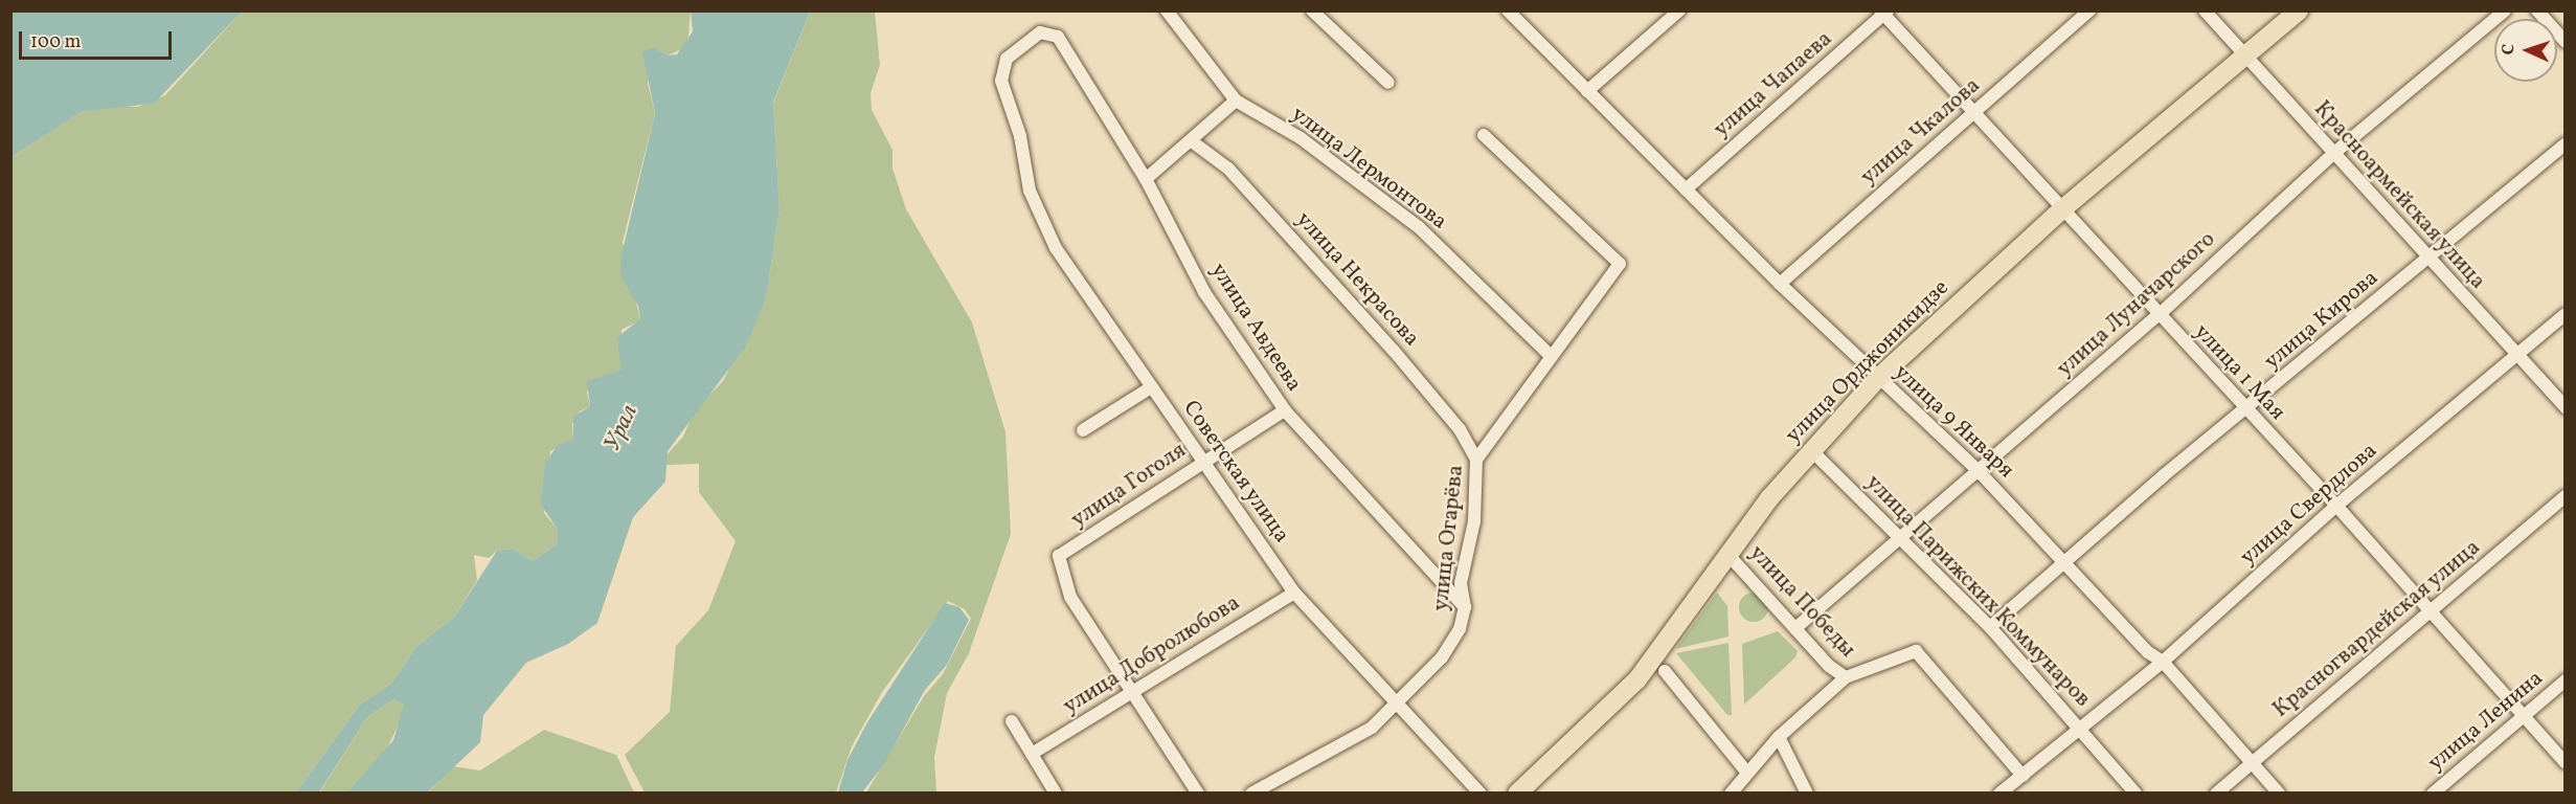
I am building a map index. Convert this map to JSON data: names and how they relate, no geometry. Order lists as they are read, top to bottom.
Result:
{
  "streets": {
    "main road": ["улица Орджоникидзе"],
    "street": [
      "улица Чапаева",
      "улица Чкалова",
      "улица Лермонтова",
      "Красноармейская улица",
      "улица Некрасова",
      "улица Луначарского",
      "улица Кирова",
      "улица Авдеева",
      "улица 1 Мая",
      "улица 9 Января",
      "Советская улица",
      "улица Гоголя",
      "улица Свердлова",
      "улица Огарёва",
      "улица Парижских Коммунаров",
      "улица Победы",
      "Красногвардейская улица",
      "улица Добролюбова",
      "улица Ленина"
    ]
  },
  "crossings": [
    ["улица Чапаева", "улица 1 Мая"],
    ["улица Чапаева", "улица 9 Января"],
    ["улица Чкалова", "улица 1 Мая"],
    ["улица Чкалова", "улица 9 Января"],
    ["улица Лермонтова", "улица Огарёва"],
    ["Красноармейская улица", "улица Луначарского"],
    ["Красноармейская улица", "улица Кирова"],
    ["Красноармейская улица", "улица Орджоникидзе"],
    ["Красноармейская улица", "улица Свердлова"],
    ["улица Некрасова", "улица Огарёва"],
    ["улица Луначарского", "улица 1 Мая"],
    ["улица Луначарского", "улица 9 Января"],
    ["улица Луначарского", "улица Парижских Коммунаров"],
    ["улица Луначарского", "улица Победы"],
    ["улица Кирова", "улица 1 Мая"],
    ["улица Кирова", "улица 9 Января"],
    ["улица Кирова", "улица Парижских Коммунаров"],
    ["улица Авдеева", "Советская улица"],
    ["улица Авдеева", "улица Гоголя"],
    ["улица Авдеева", "улица Огарёва"],
    ["улица Орджоникидзе", "улица 1 Мая"],
    ["улица Орджоникидзе", "улица 9 Января"],
    ["улица Орджоникидзе", "улица Парижских Коммунаров"],
    ["улица Орджоникидзе", "улица Победы"],
    ["улица 1 Мая", "улица Свердлова"],
    ["улица 1 Мая", "Красногвардейская улица"],
    ["улица 1 Мая", "улица Ленина"],
    ["улица 9 Января", "улица Свердлова"],
    ["улица 9 Января", "Красногвардейская улица"],
    ["Советская улица", "улица Гоголя"],
    ["Советская улица", "улица Огарёва"],
    ["Советская улица", "улица Добролюбова"],
    ["улица Гоголя", "улица Добролюбова"],
    ["улица Свердлова", "улица Парижских Коммунаров"]
  ],
  "water": ["Урал"],
  "scale_bar": "100 m",
  "north": "left"
}
